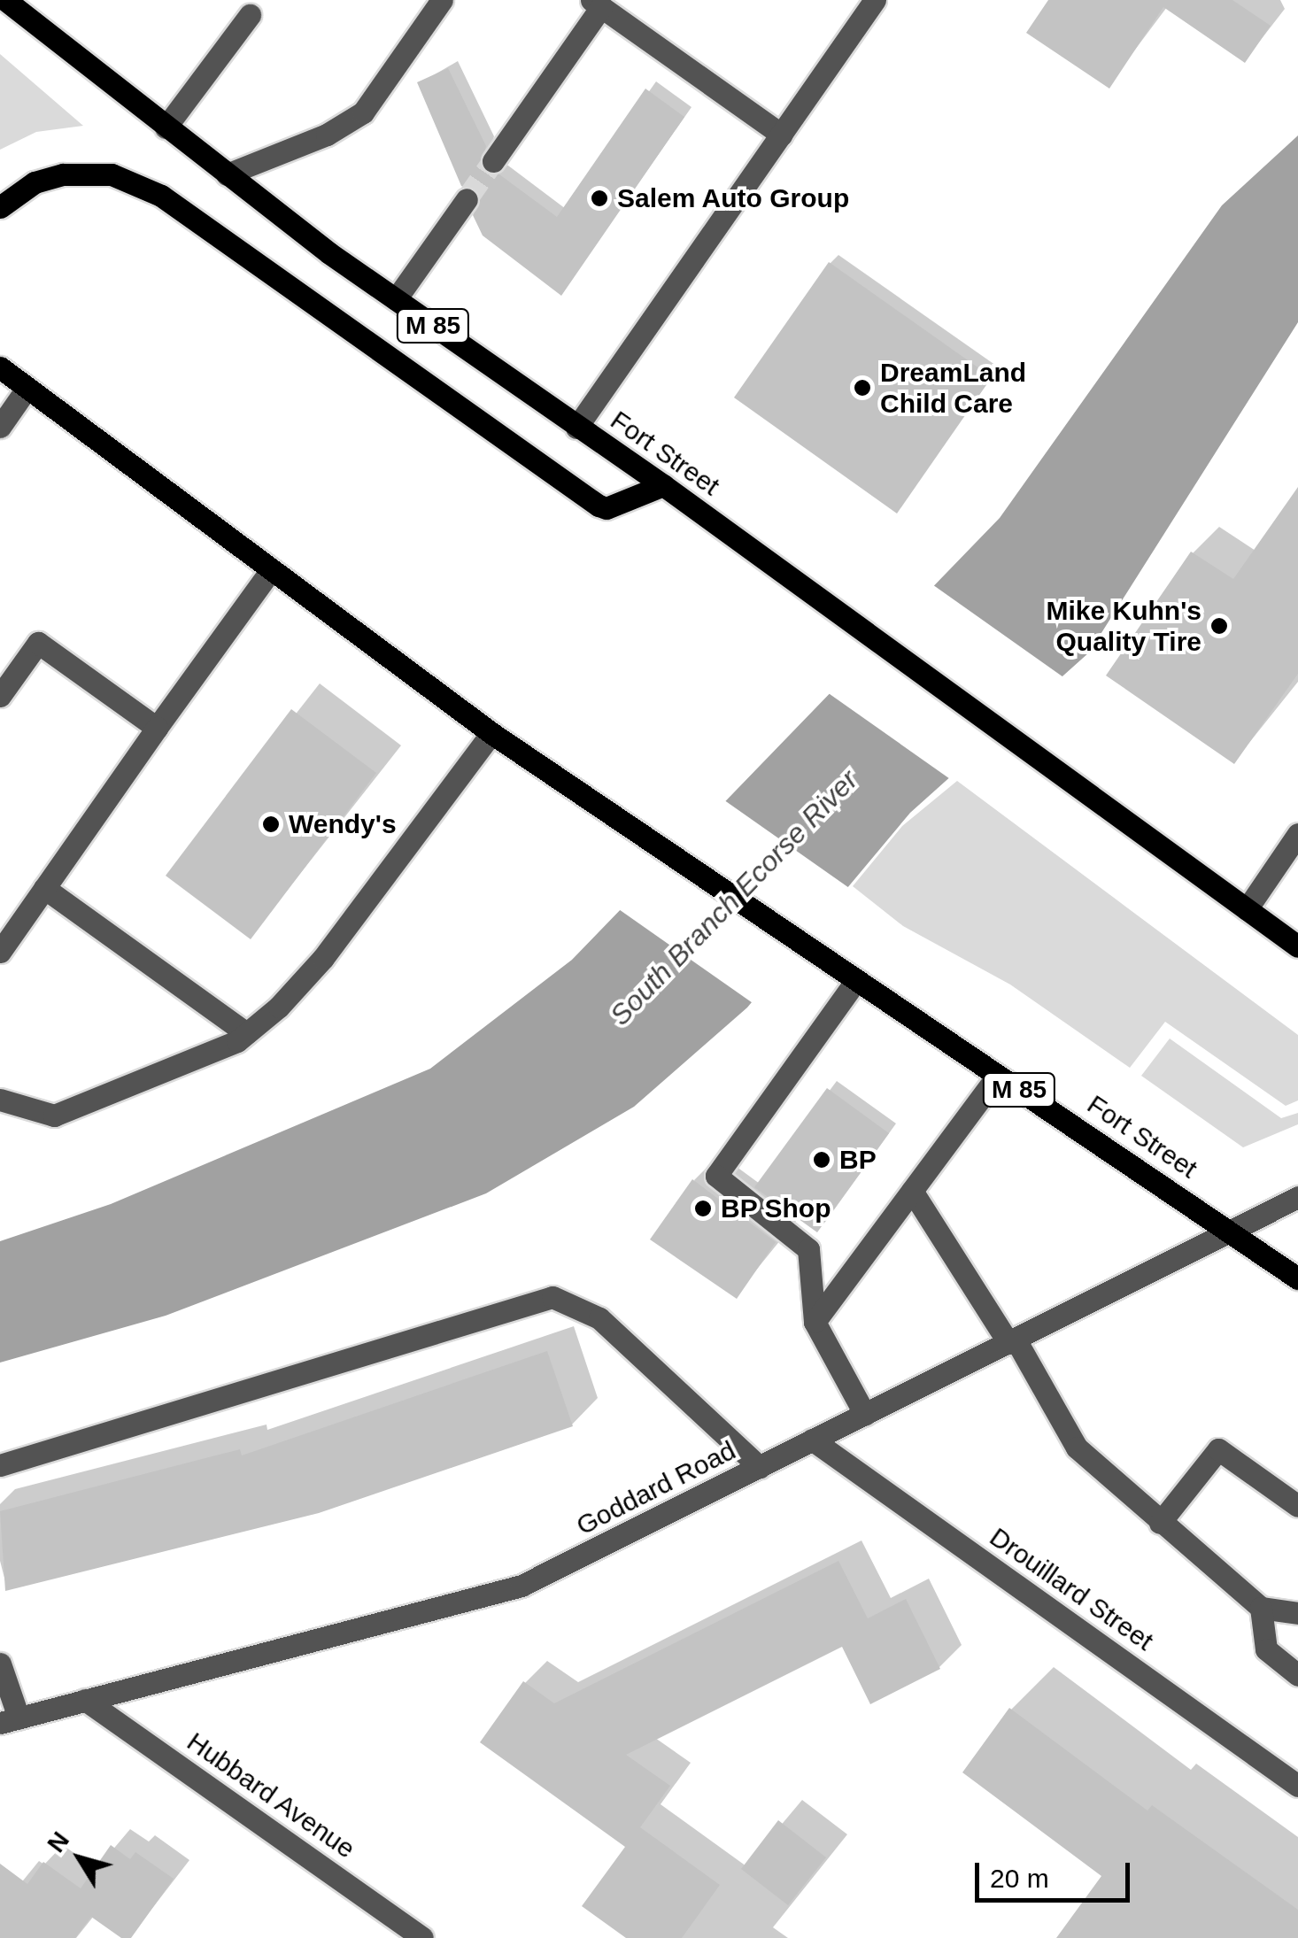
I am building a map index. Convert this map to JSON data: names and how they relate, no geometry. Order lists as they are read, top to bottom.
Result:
{
  "streets": {
    "main road": ["M 85", "Fort Street"],
    "street": ["Goddard Road", "Drouillard Street", "Hubbard Avenue"]
  },
  "crossings": [
    ["Fort Street", "Goddard Road"],
    ["Goddard Road", "Drouillard Street"],
    ["Goddard Road", "Hubbard Avenue"]
  ],
  "water": ["South Branch Ecorse River"],
  "places": [
    "Salem Auto Group",
    "DreamLand Child Care",
    "Mike Kuhn's Quality Tire",
    "Wendy's",
    "BP",
    "BP Shop"
  ],
  "scale_bar": "20 m",
  "north": "top left"
}
